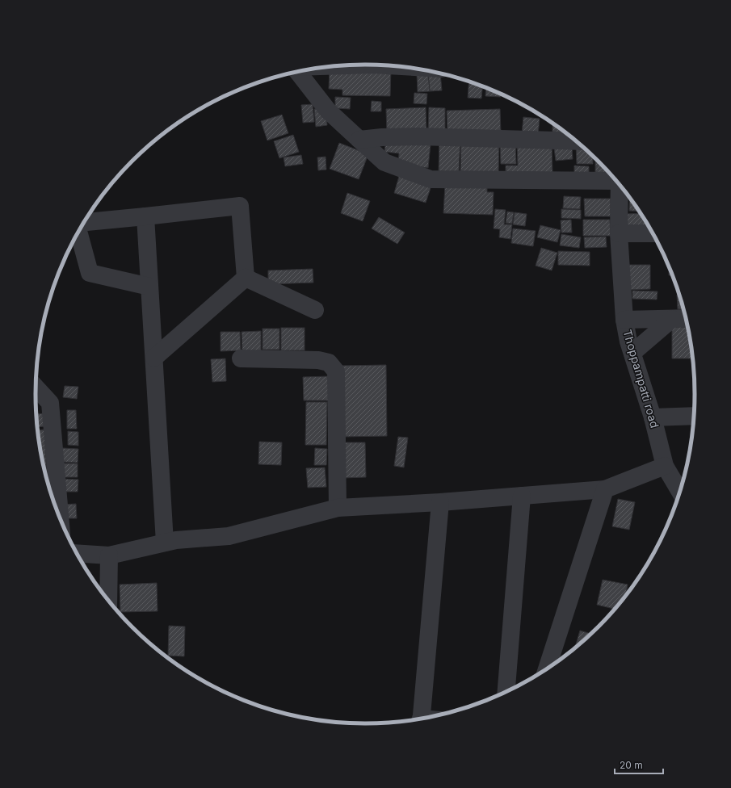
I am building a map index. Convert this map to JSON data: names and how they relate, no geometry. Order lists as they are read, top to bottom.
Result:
{
  "streets": {
    "street": ["Thoppampatti road"]
  },
  "scale_bar": "20 m"
}
